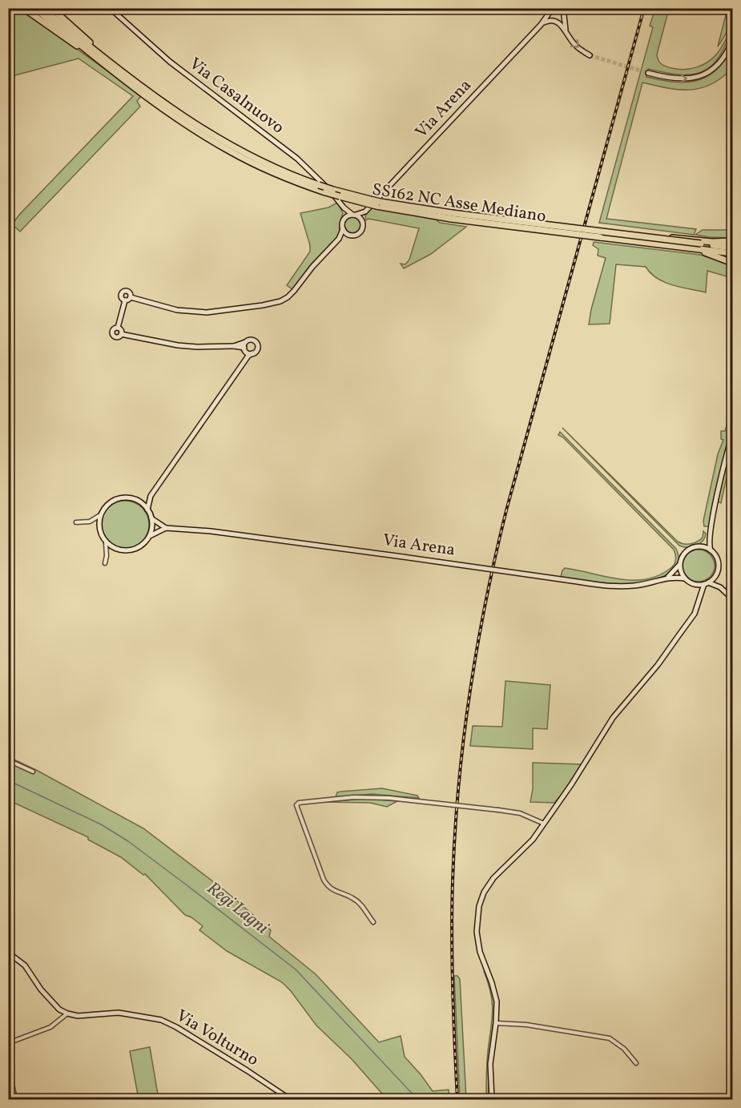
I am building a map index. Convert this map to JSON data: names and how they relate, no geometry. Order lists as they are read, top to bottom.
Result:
{
  "streets": {
    "highway": ["SS162 NC Asse Mediano"],
    "street": ["Via Casalnuovo", "Via Arena", "Via Volturno"]
  },
  "crossings": [
    ["Via Casalnuovo", "Via Arena"]
  ],
  "water": ["Regi Lagni"]
}
